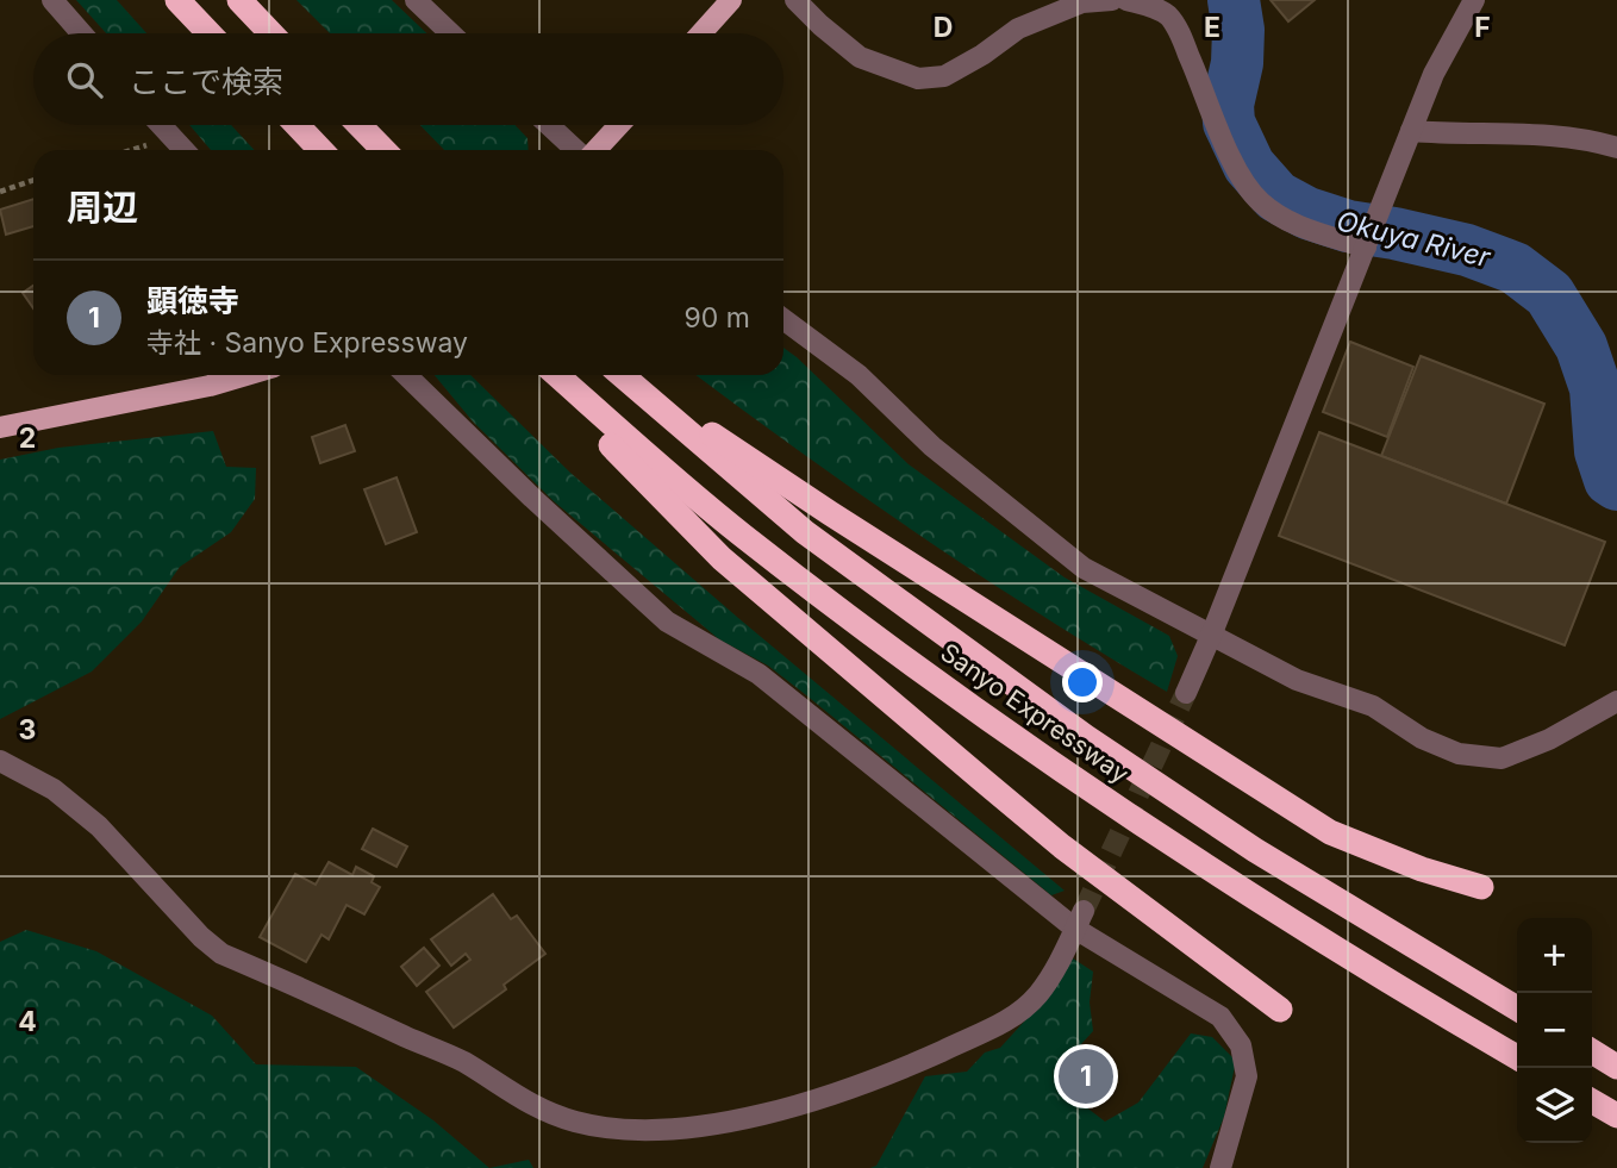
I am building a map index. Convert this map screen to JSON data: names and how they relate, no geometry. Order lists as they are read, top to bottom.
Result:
{
  "streets": {
    "highway": ["Sanyo Expressway"]
  },
  "water": ["Okuya River"],
  "page": {
    "search": "ここで検索",
    "heading": "周辺",
    "list": [
      {
        "mark": "1",
        "name": "顕徳寺",
        "note": "寺社 · Sanyo Expressway",
        "value": "90 m"
      }
    ],
    "map_buttons": ["+", "−"],
    "pins": "1"
  },
  "grid": {
    "columns": ["D", "E", "F"],
    "rows": ["2", "3", "4"]
  }
}
